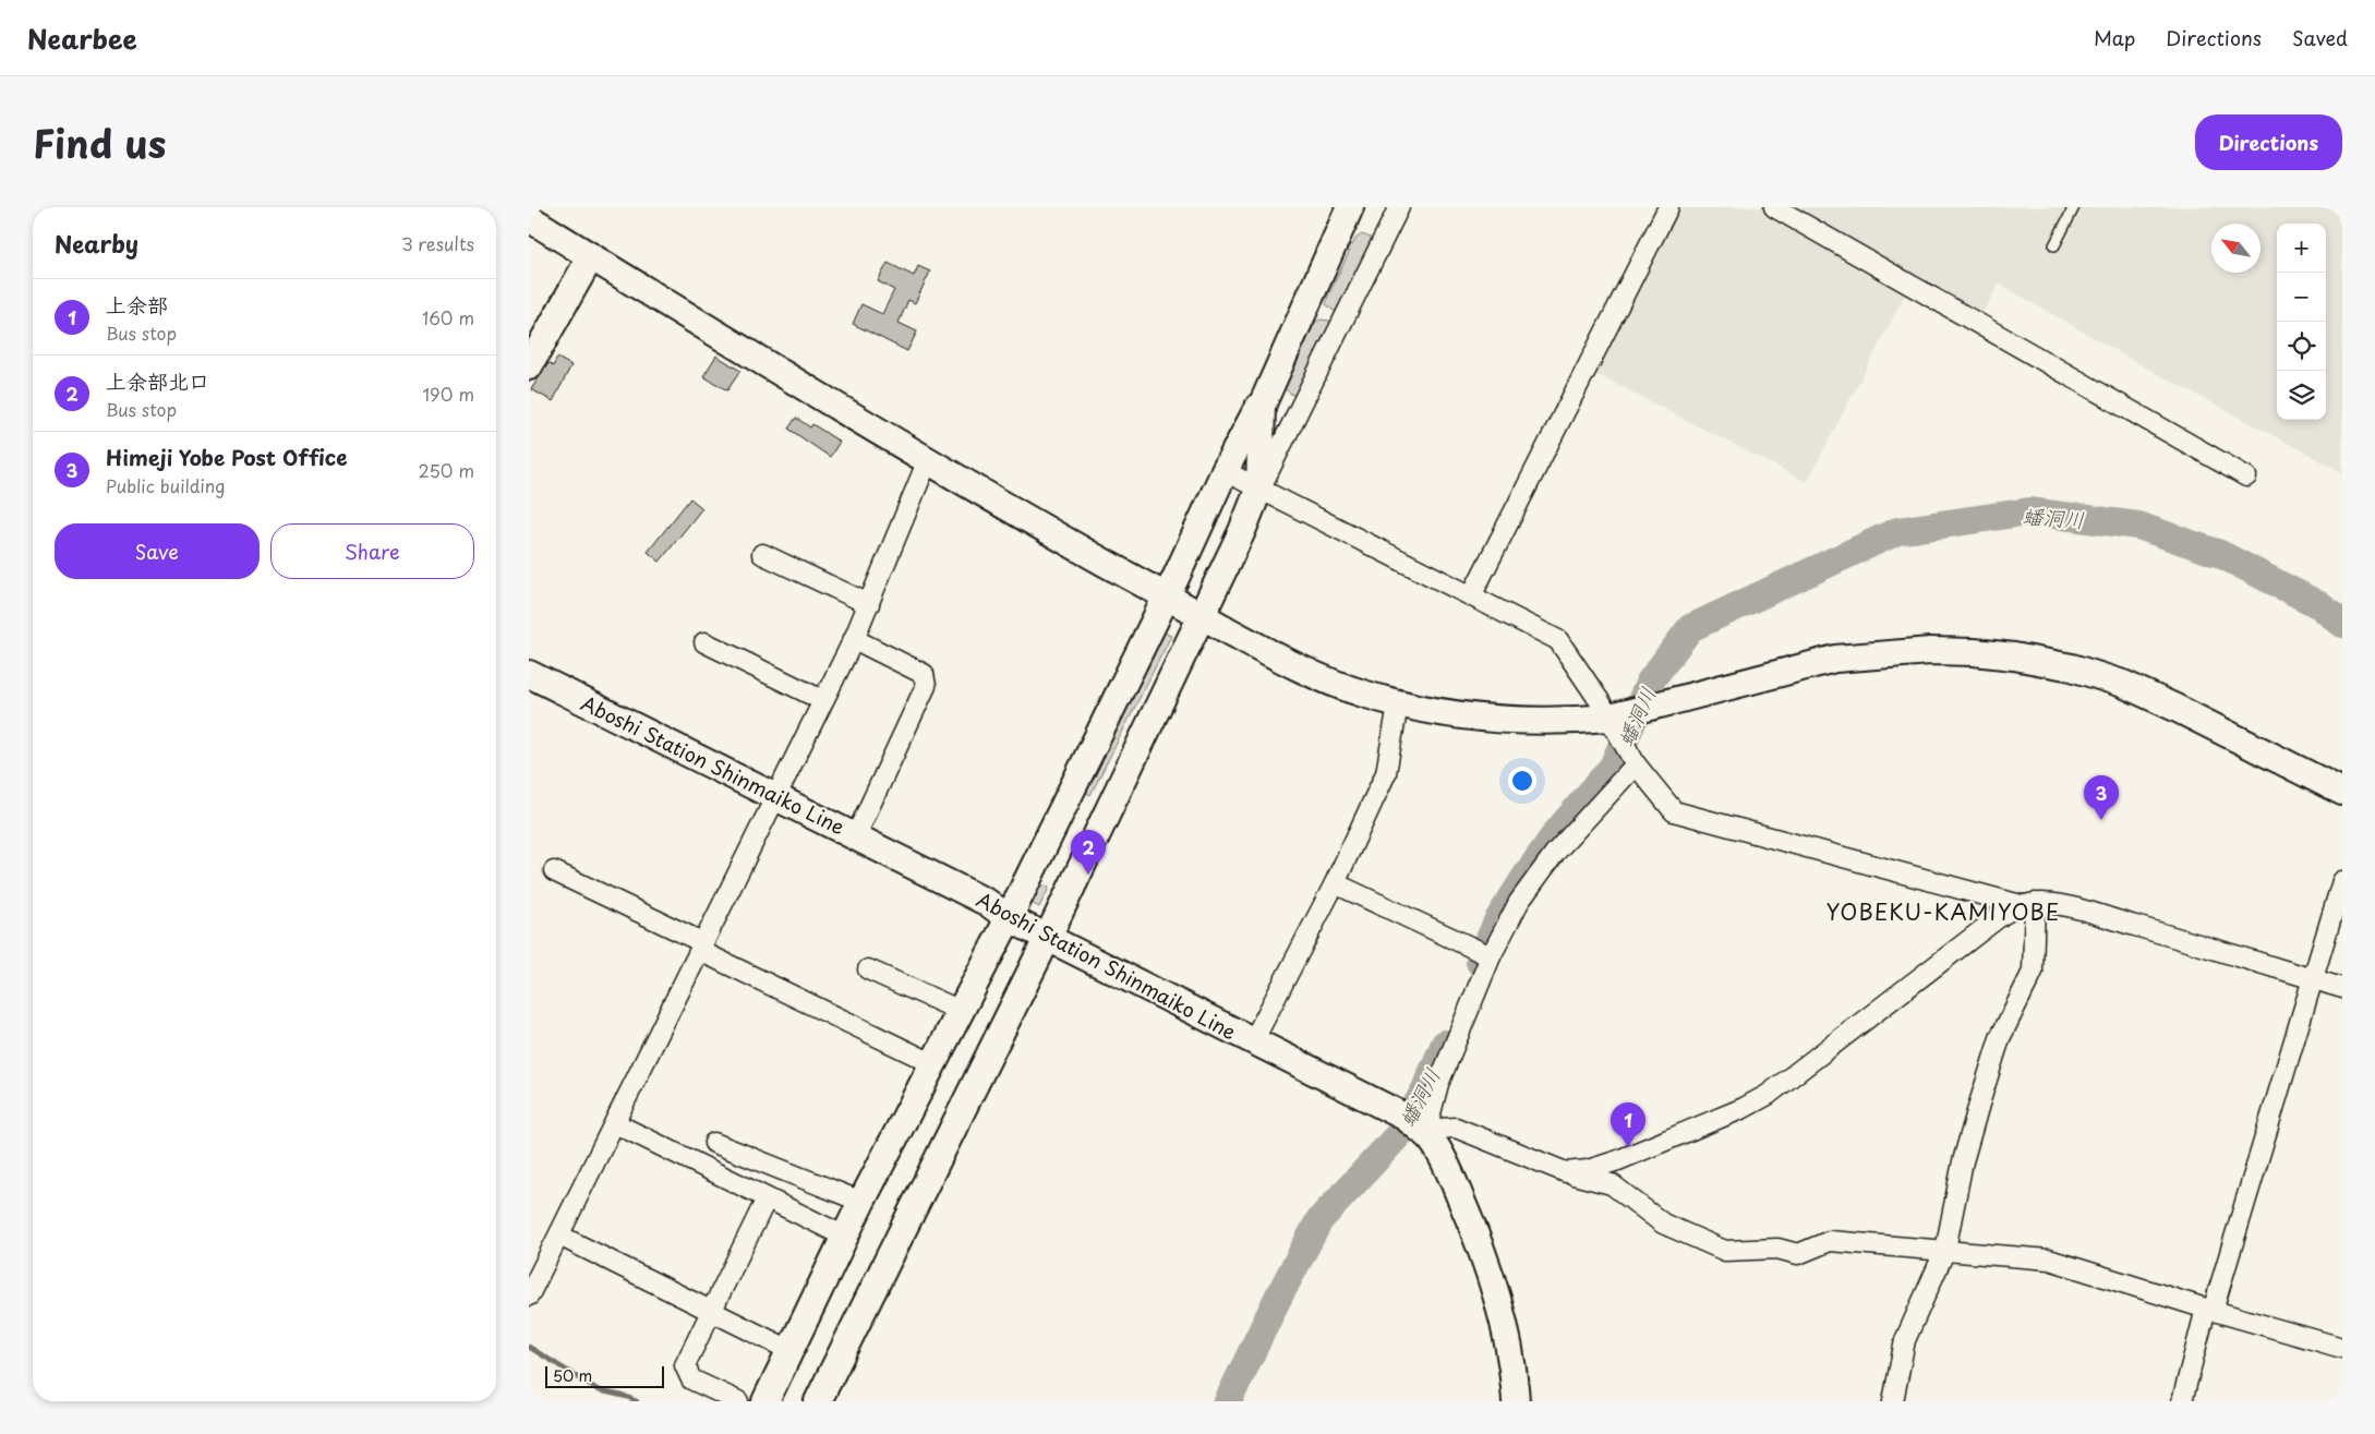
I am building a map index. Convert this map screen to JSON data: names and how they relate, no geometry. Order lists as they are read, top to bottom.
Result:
{
  "streets": {
    "street": ["Aboshi Station Shinmaiko Line"]
  },
  "districts": ["YOBEKU-KAMIYOBE"],
  "water": ["蟠洞川"],
  "scale_bar": "50 m",
  "north": "top left",
  "page": {
    "header": "Nearbee",
    "nav": ["Map", "Directions", "Saved"],
    "title": "Find us",
    "buttons": [
      "Directions",
      ["Save", "Share"]
    ],
    "heading": ["Nearby", "3 results"],
    "map_buttons": ["+", "−"],
    "list": [
      {
        "mark": "1",
        "name": "上余部",
        "note": "Bus stop",
        "value": "160 m"
      },
      {
        "mark": "2",
        "name": "上余部北口",
        "note": "Bus stop",
        "value": "190 m"
      },
      {
        "mark": "3",
        "name": "Himeji Yobe Post Office",
        "note": "Public building",
        "value": "250 m"
      }
    ],
    "pins": ["3", "2", "1"],
    "scale": "50 m"
  }
}
